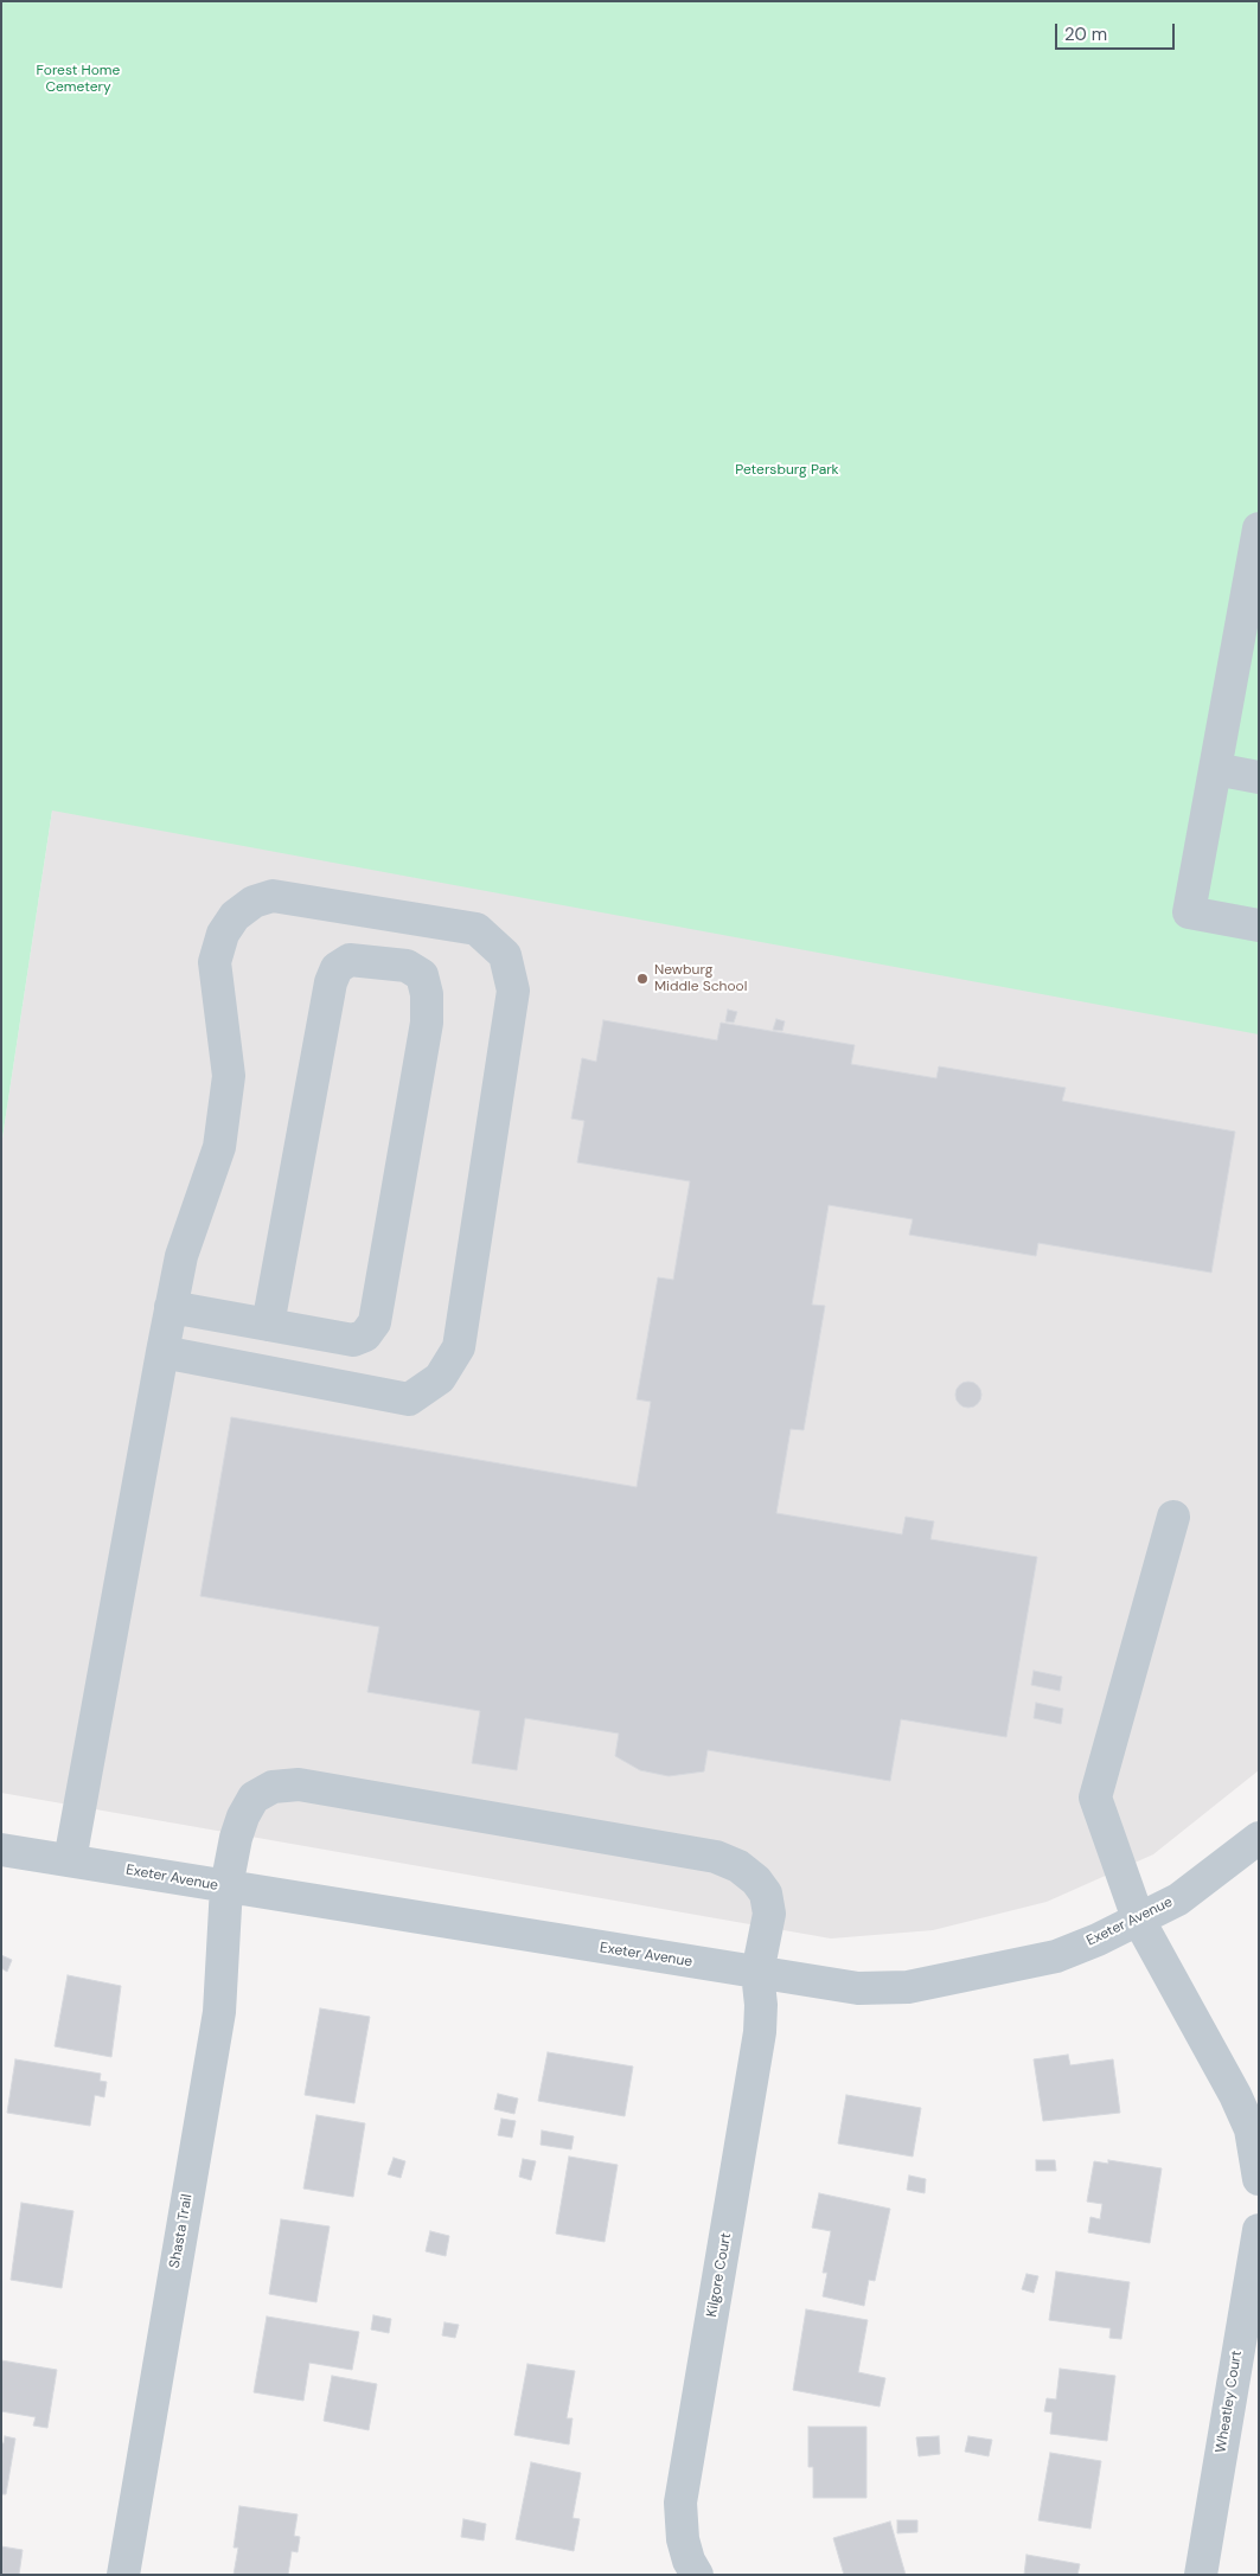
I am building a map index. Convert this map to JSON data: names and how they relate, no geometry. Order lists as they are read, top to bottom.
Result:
{
  "streets": {
    "street": [
      "Exeter Avenue",
      "Shasta Trail",
      "Kilgore Court",
      "Wheatley Court"
    ]
  },
  "crossings": [
    ["Exeter Avenue", "Shasta Trail"],
    ["Exeter Avenue", "Kilgore Court"],
    ["Shasta Trail", "Kilgore Court"]
  ],
  "parks": ["Forest Home Cemetery", "Petersburg Park"],
  "places": ["Newburg Middle School"],
  "scale_bar": "20 m"
}
